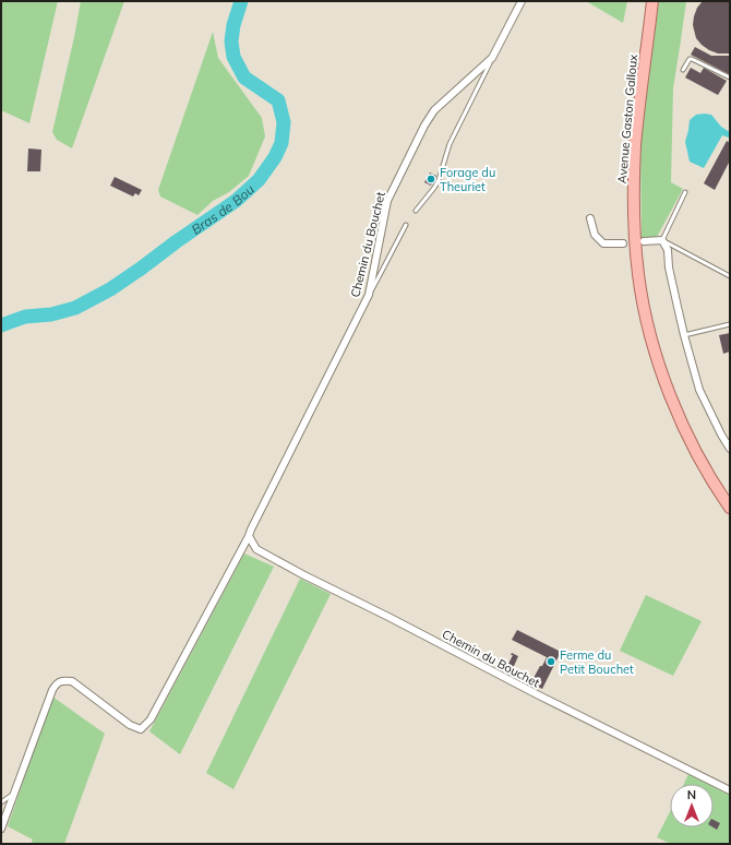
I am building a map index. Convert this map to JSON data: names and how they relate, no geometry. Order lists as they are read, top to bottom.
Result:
{
  "streets": {
    "main road": ["Avenue Gaston Galloux"],
    "street": ["Chemin du Bouchet"]
  },
  "water": ["Bras de Bou"],
  "places": ["Forage du Theuriet", "Ferme du Petit Bouchet"],
  "north": "top"
}
